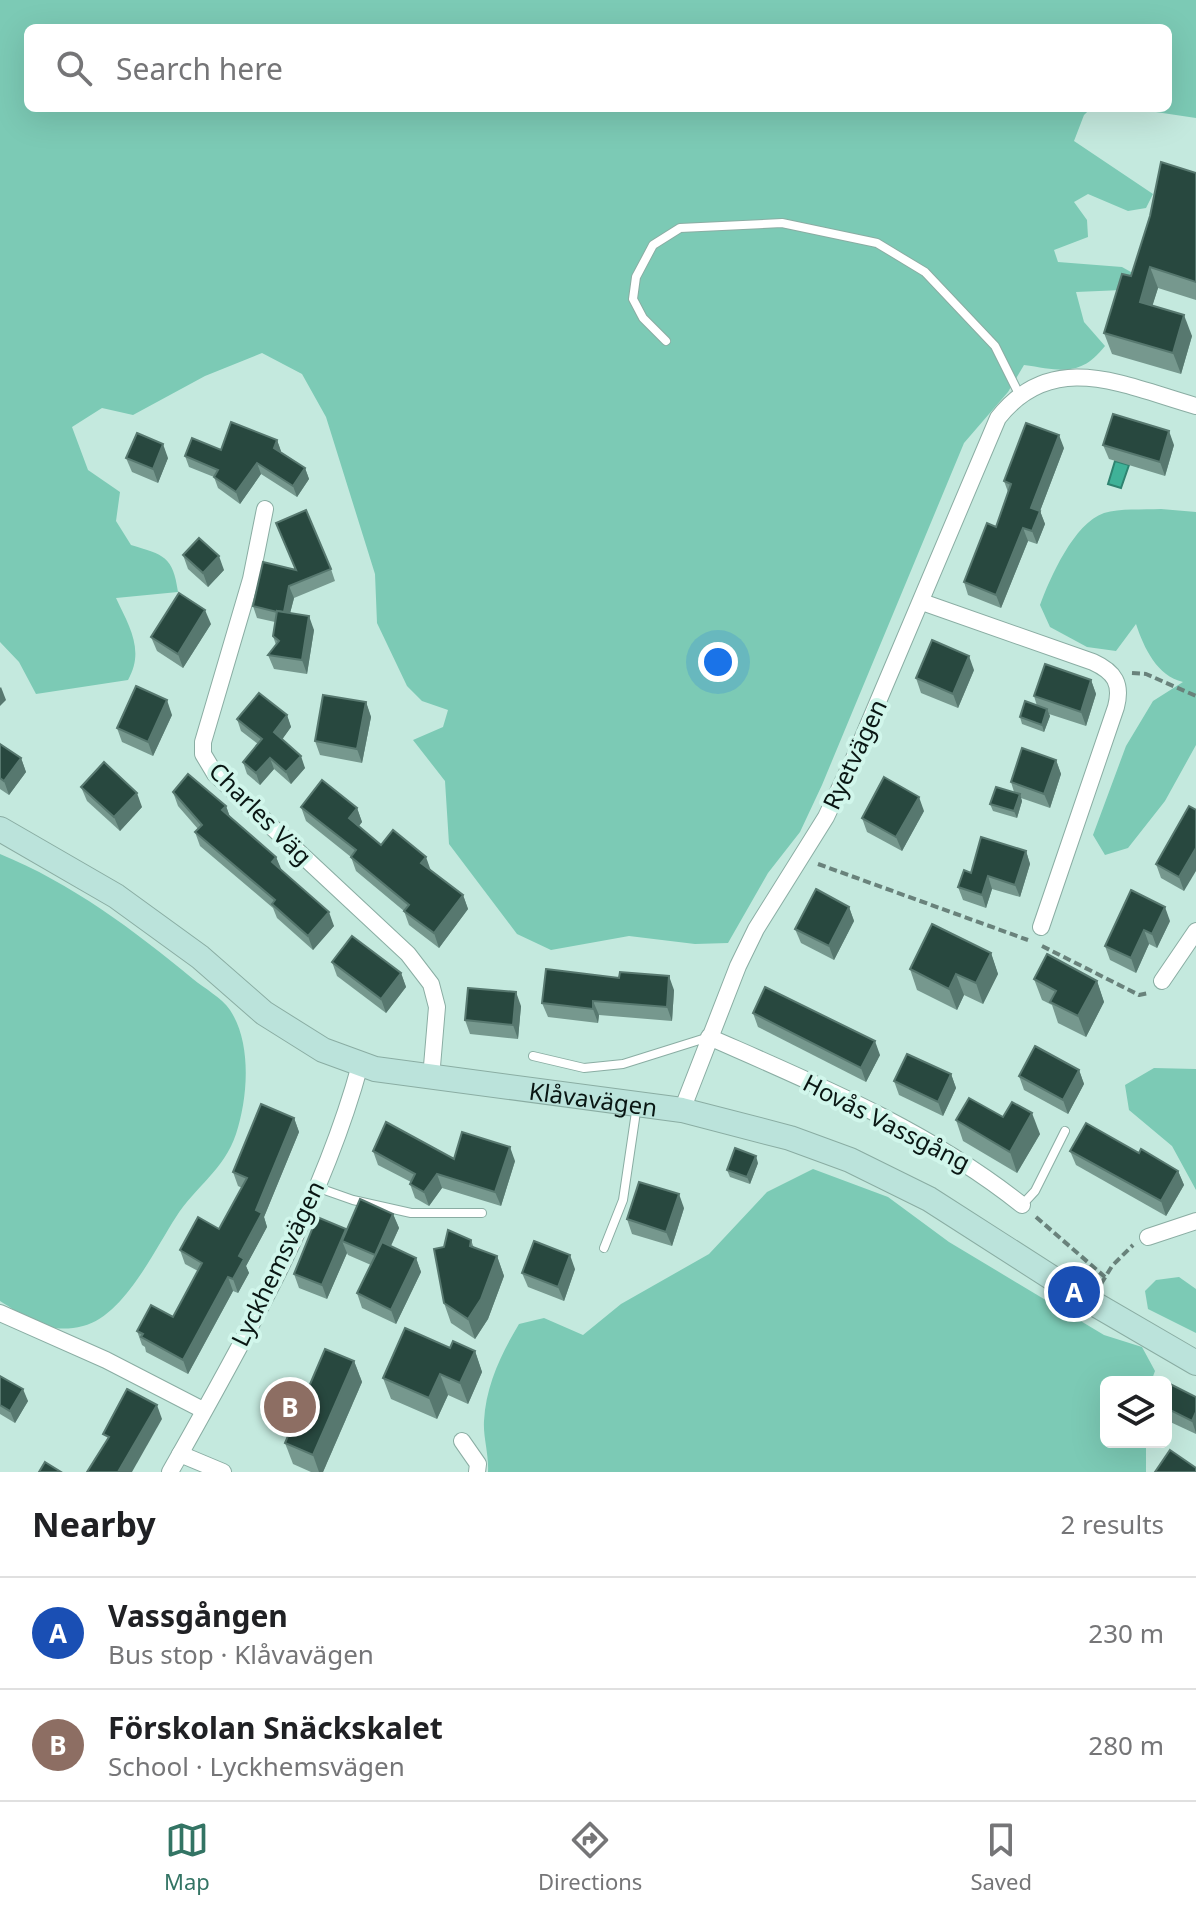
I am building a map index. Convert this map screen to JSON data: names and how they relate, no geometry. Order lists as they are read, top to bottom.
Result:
{
  "streets": {
    "street": [
      "Ryetvägen",
      "Charles Väg",
      "Klåvavägen",
      "Hovås Vassgång",
      "Lyckhemsvägen"
    ]
  },
  "crossings": [
    ["Ryetvägen", "Klåvavägen"],
    ["Ryetvägen", "Hovås Vassgång"],
    ["Charles Väg", "Klåvavägen"],
    ["Klåvavägen", "Lyckhemsvägen"]
  ],
  "page": {
    "search": "Search here",
    "pins": ["A", "B"],
    "heading": ["Nearby", "2 results"],
    "list": [
      {
        "mark": "A",
        "name": "Vassgången",
        "note": "Bus stop · Klåvavägen",
        "value": "230 m"
      },
      {
        "mark": "B",
        "name": "Förskolan Snäckskalet",
        "note": "School · Lyckhemsvägen",
        "value": "280 m"
      }
    ],
    "nav": ["Map", "Directions", "Saved"]
  }
}
